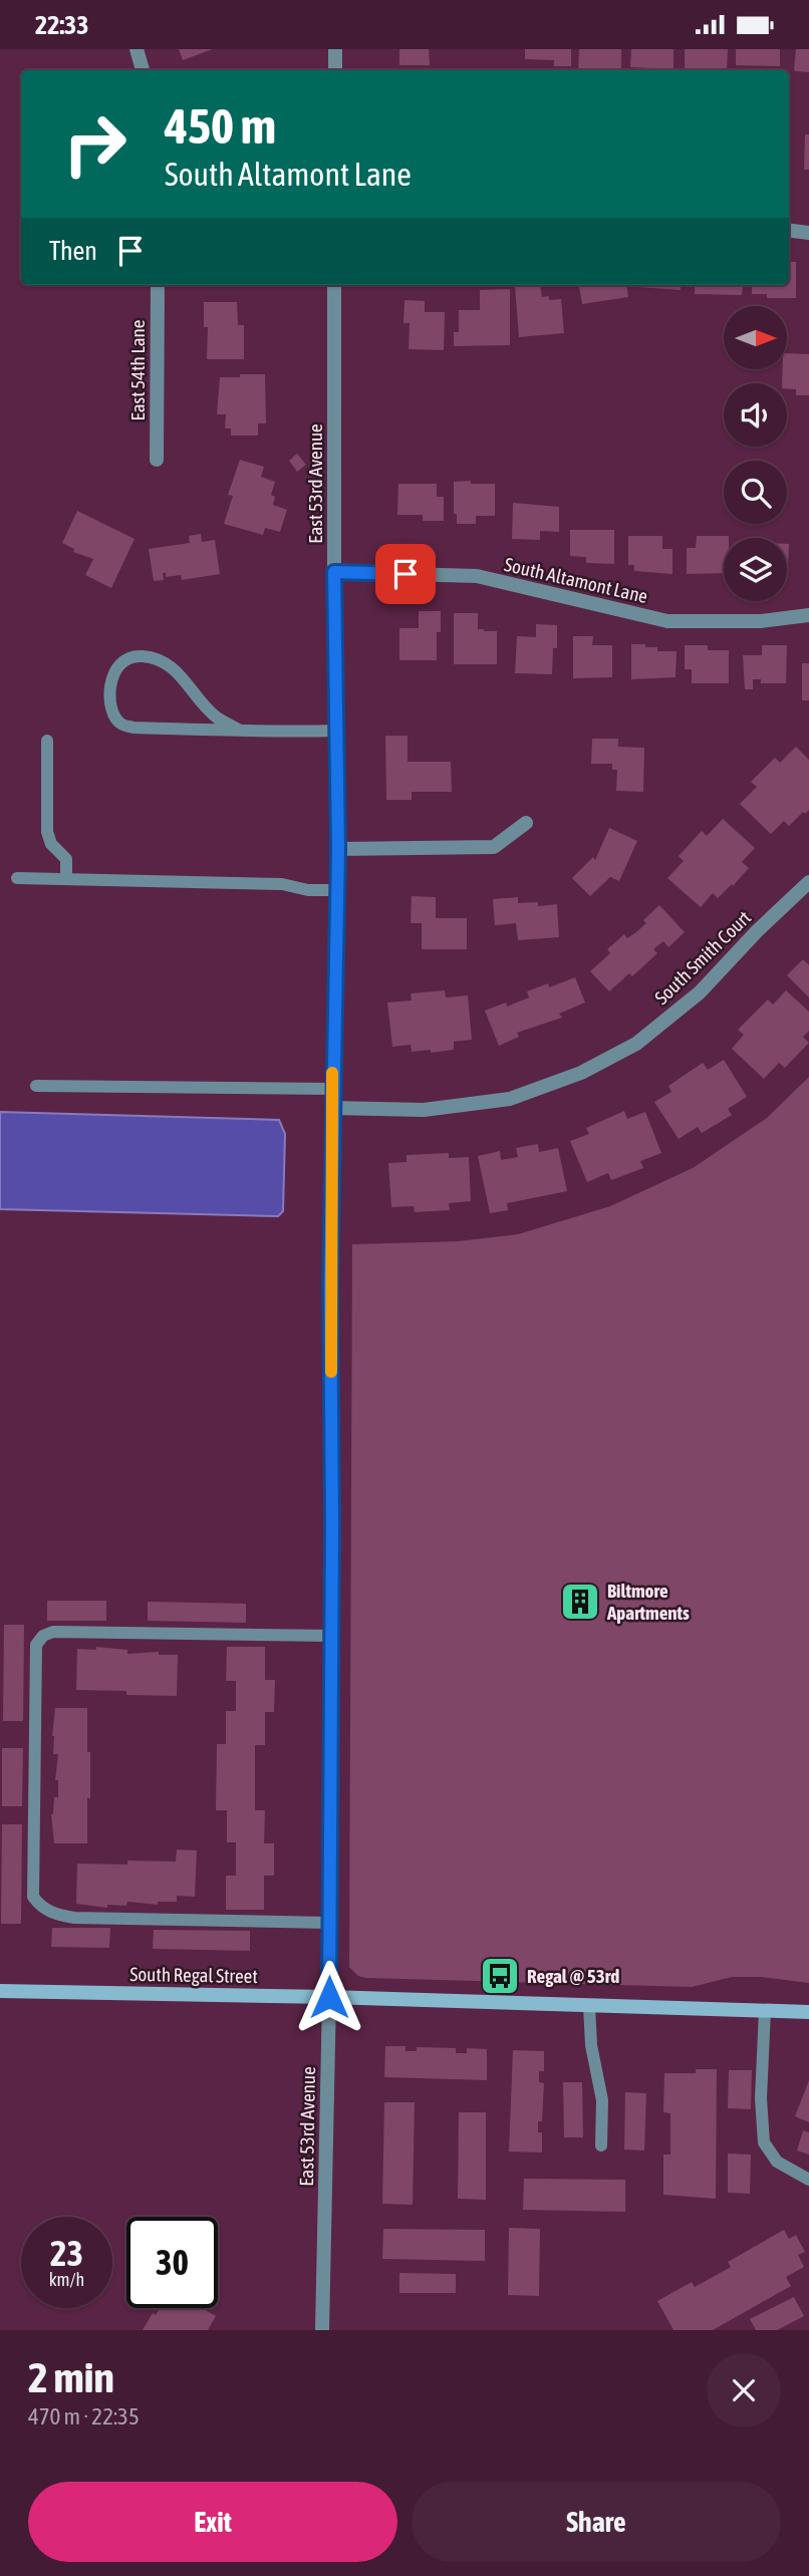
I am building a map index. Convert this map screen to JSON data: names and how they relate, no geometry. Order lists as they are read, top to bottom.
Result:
{
  "streets": {
    "main road": ["South Regal Street"],
    "street": [
      "East 54th Lane",
      "East 53rd Avenue",
      "South Altamont Lane",
      "South Smith Court"
    ]
  },
  "crossings": [
    ["East 53rd Avenue", "South Altamont Lane"],
    ["East 53rd Avenue", "South Smith Court"],
    ["East 53rd Avenue", "South Regal Street"]
  ],
  "places": {
    "building": ["Biltmore Apartments"],
    "bus stop": ["Regal @ 53rd"]
  },
  "north": "right",
  "page": {
    "status": "22:33",
    "turn": ["450 m", "South Altamont Lane"],
    "then": "Then",
    "speed": "23 km/h",
    "limit": "30",
    "heading": ["2 min", "470 m · 22:35"],
    "buttons": ["Exit", "Share"]
  }
}
